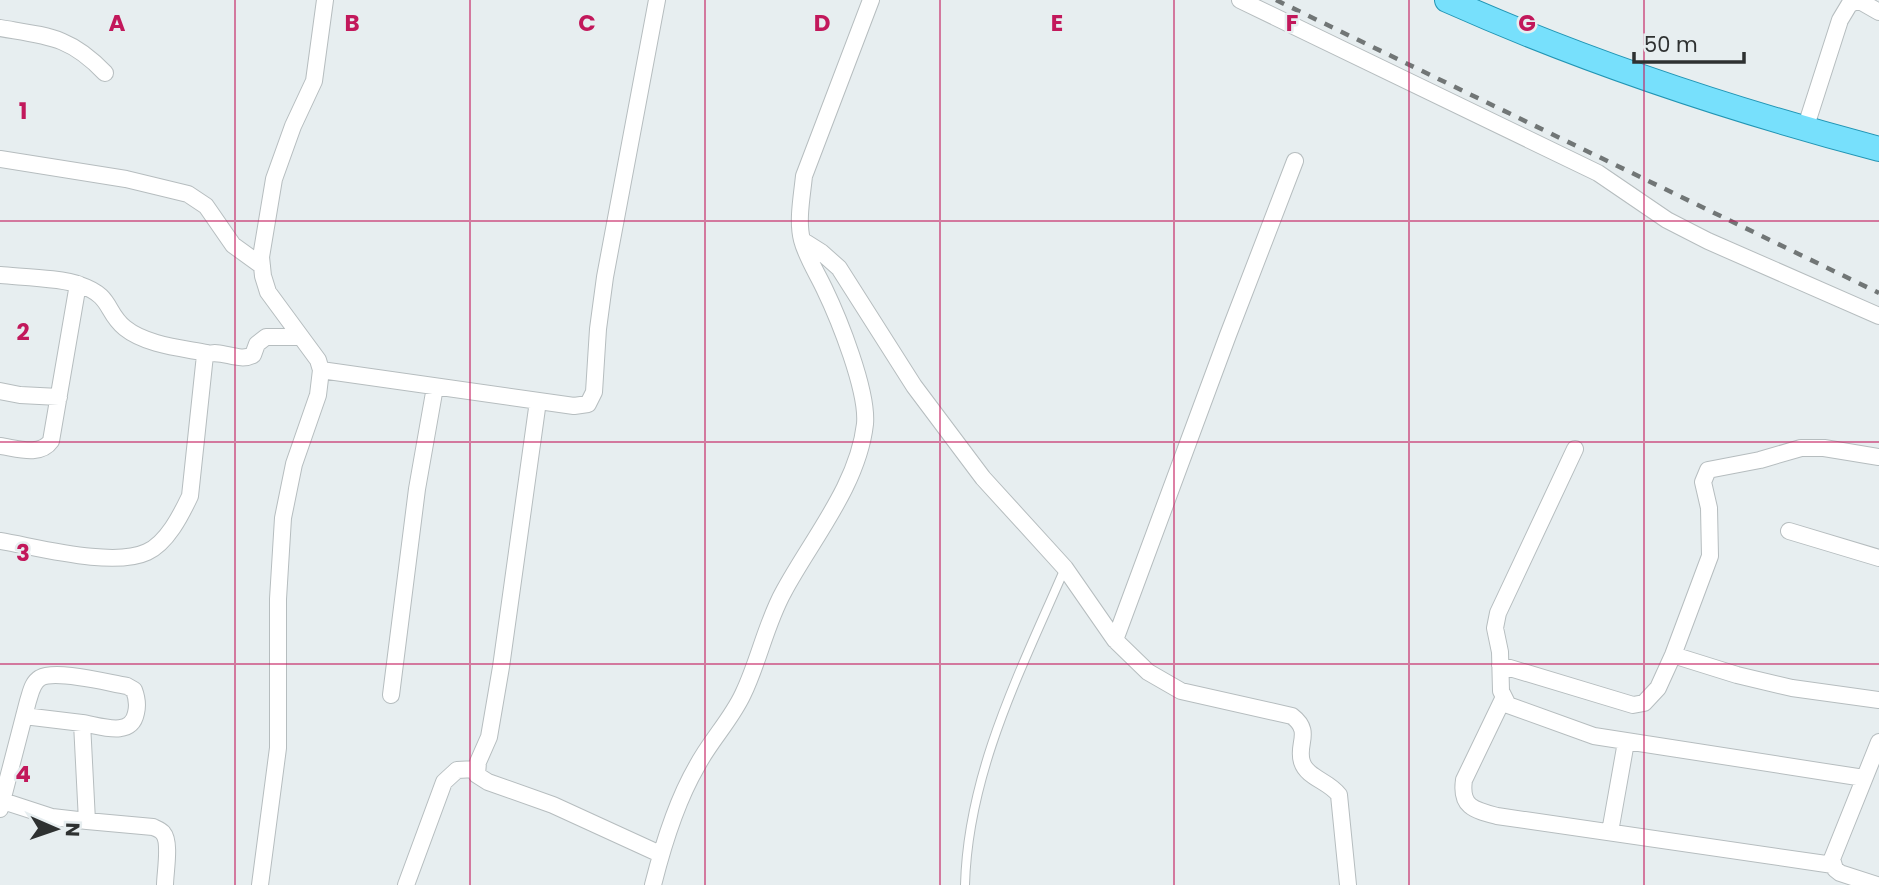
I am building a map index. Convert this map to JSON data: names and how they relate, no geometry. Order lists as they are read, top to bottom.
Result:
{
  "scale_bar": "50 m",
  "north": "right",
  "grid": {
    "columns": [
      "A",
      "B",
      "C",
      "D",
      "E",
      "F",
      "G"
    ],
    "rows": [
      "1",
      "2",
      "3",
      "4"
    ]
  }
}
